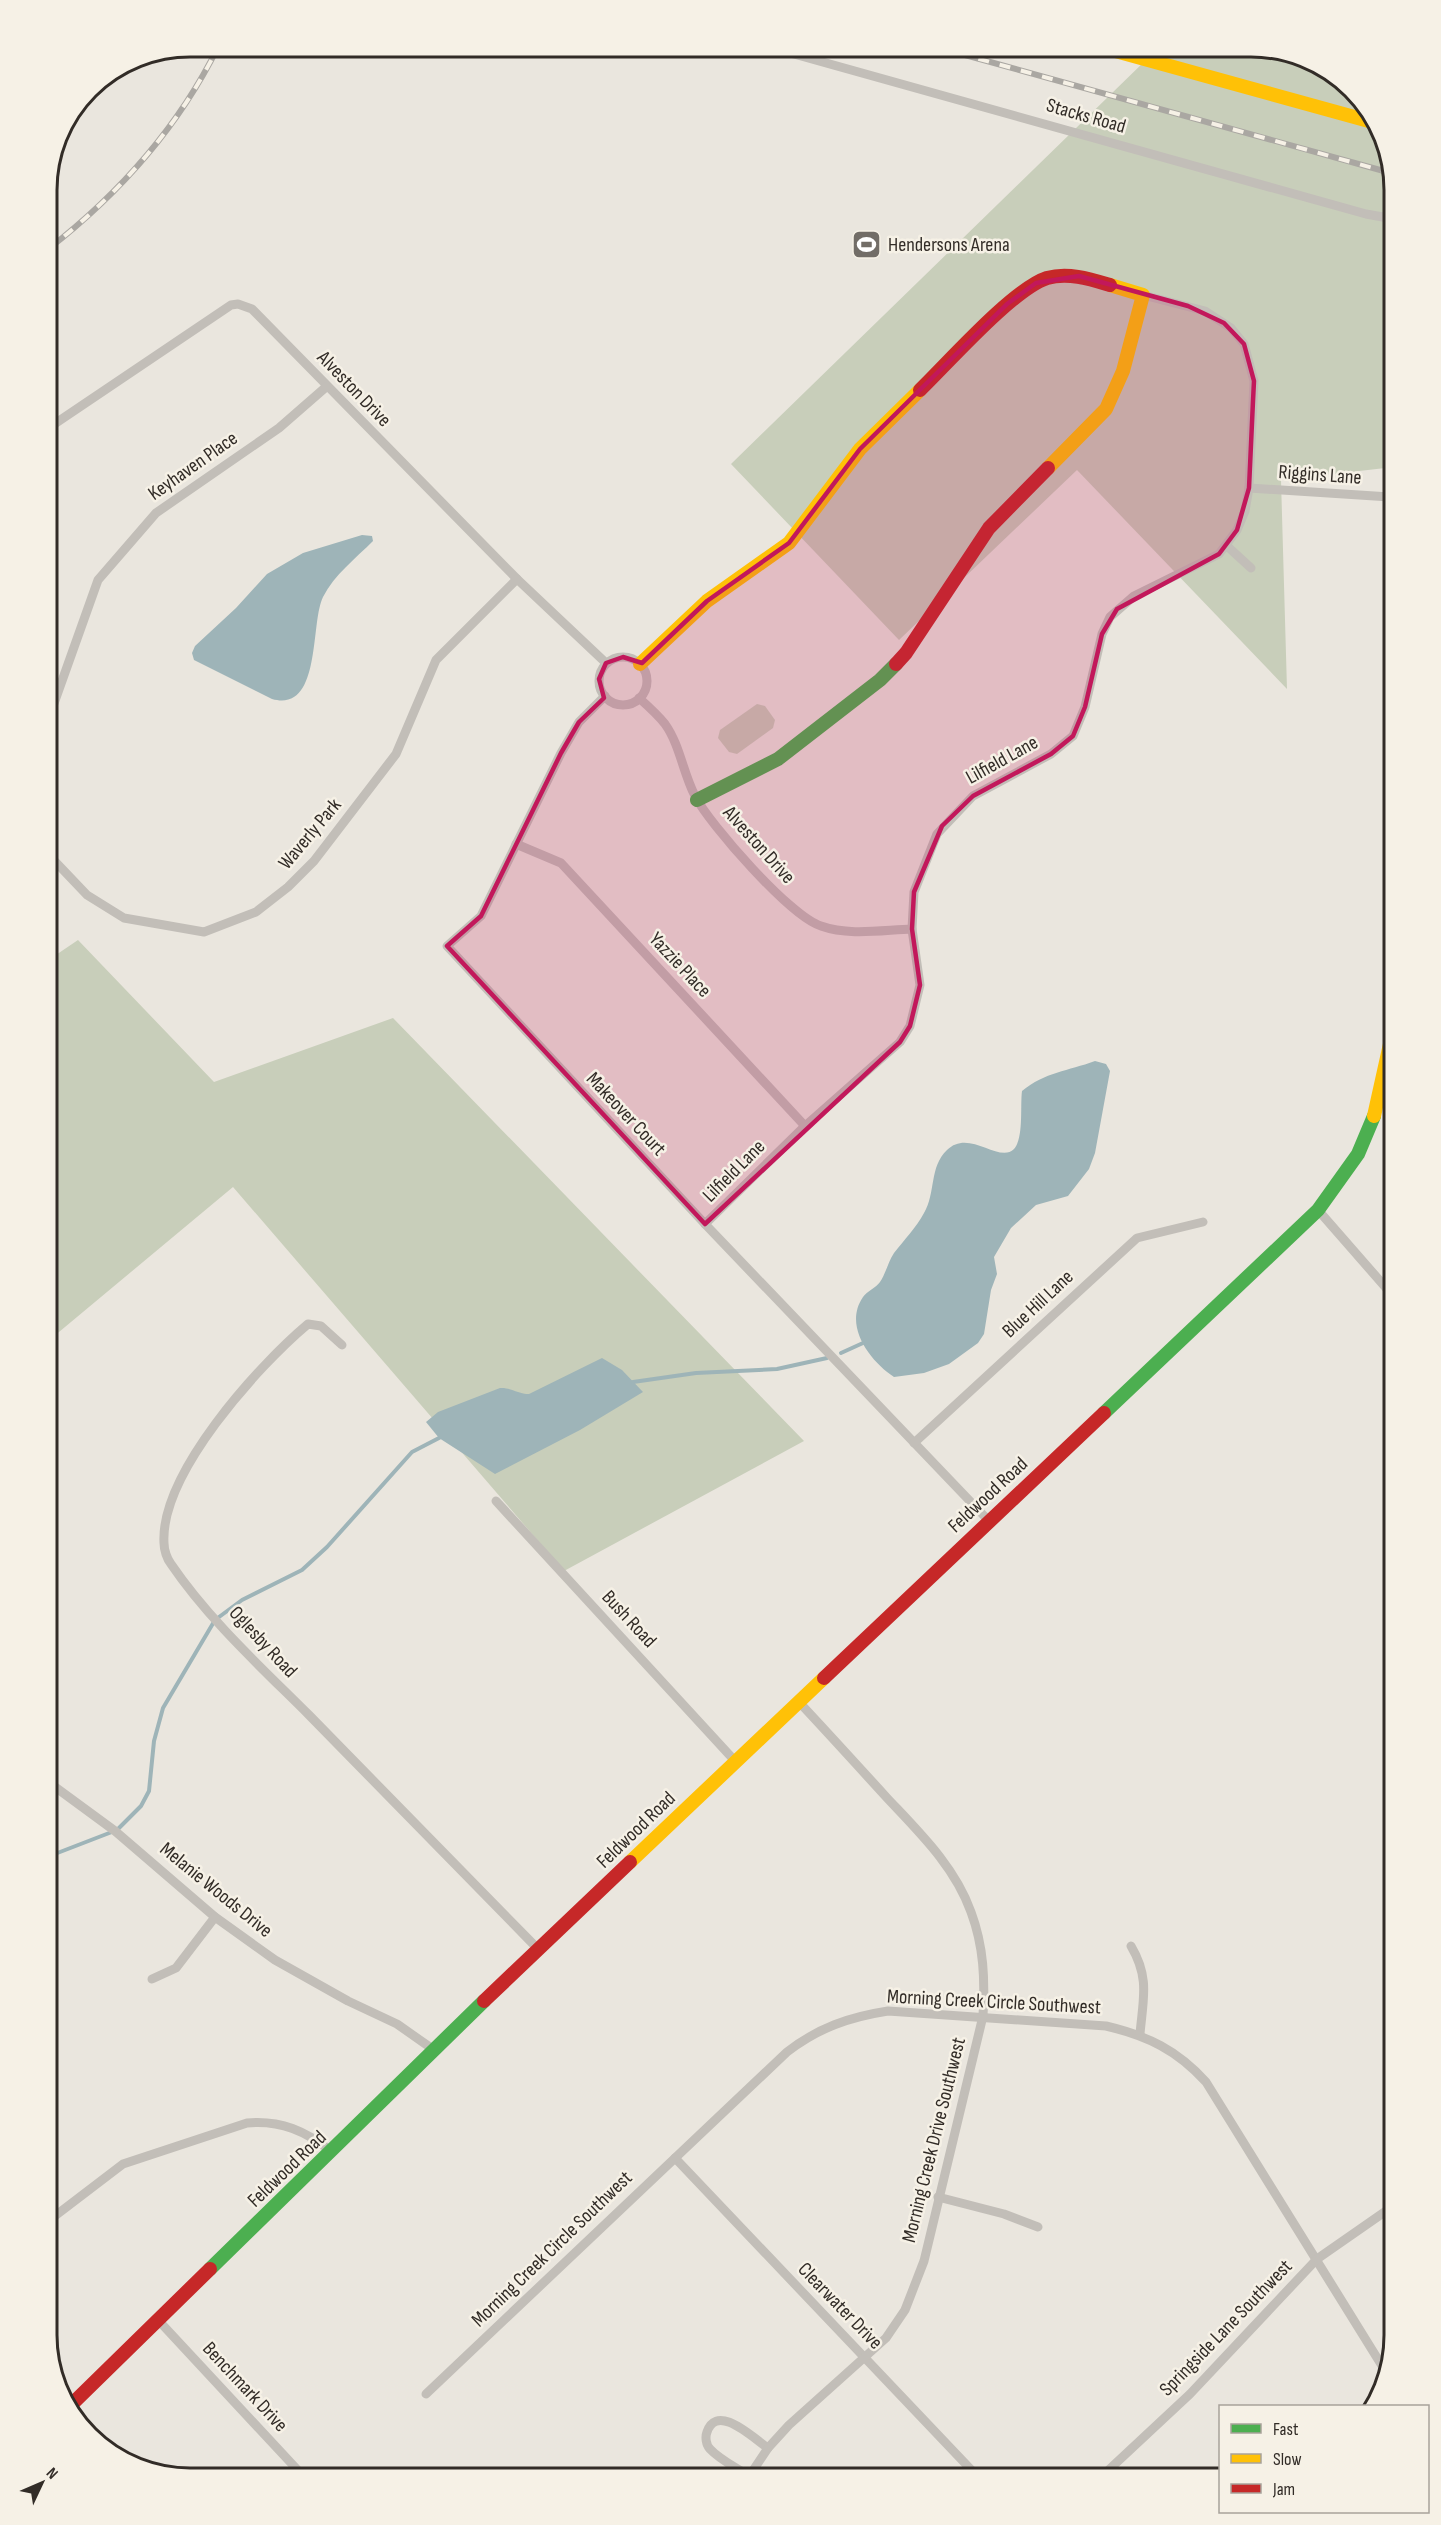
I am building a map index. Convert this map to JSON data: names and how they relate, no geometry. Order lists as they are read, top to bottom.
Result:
{
  "streets": {
    "street": [
      "Stacks Road",
      "Alveston Drive",
      "Keyhaven Place",
      "Riggins Lane",
      "Lilfield Lane",
      "Waverly Park",
      "Yazzie Place",
      "Makeover Court",
      "Blue Hill Lane",
      "Feldwood Road",
      "Bush Road",
      "Oglesby Road",
      "Melanie Woods Drive",
      "Morning Creek Circle Southwest",
      "Morning Creek Drive Southwest",
      "Clearwater Drive",
      "Springside Lane Southwest",
      "Benchmark Drive"
    ]
  },
  "crossings": [
    ["Alveston Drive", "Keyhaven Place"],
    ["Alveston Drive", "Lilfield Lane"],
    ["Alveston Drive", "Waverly Park"],
    ["Alveston Drive", "Makeover Court"],
    ["Riggins Lane", "Lilfield Lane"],
    ["Lilfield Lane", "Yazzie Place"],
    ["Lilfield Lane", "Makeover Court"],
    ["Yazzie Place", "Makeover Court"],
    ["Makeover Court", "Blue Hill Lane"],
    ["Makeover Court", "Feldwood Road"],
    ["Feldwood Road", "Bush Road"],
    ["Feldwood Road", "Oglesby Road"],
    ["Feldwood Road", "Melanie Woods Drive"],
    ["Feldwood Road", "Morning Creek Drive Southwest"],
    ["Feldwood Road", "Benchmark Drive"],
    ["Morning Creek Circle Southwest", "Morning Creek Drive Southwest"],
    ["Morning Creek Circle Southwest", "Clearwater Drive"],
    ["Morning Creek Circle Southwest", "Springside Lane Southwest"],
    ["Morning Creek Drive Southwest", "Clearwater Drive"]
  ],
  "places": {
    "sports": ["Hendersons Arena"]
  },
  "legend": ["Fast", "Slow", "Jam"],
  "north": "top right"
}
